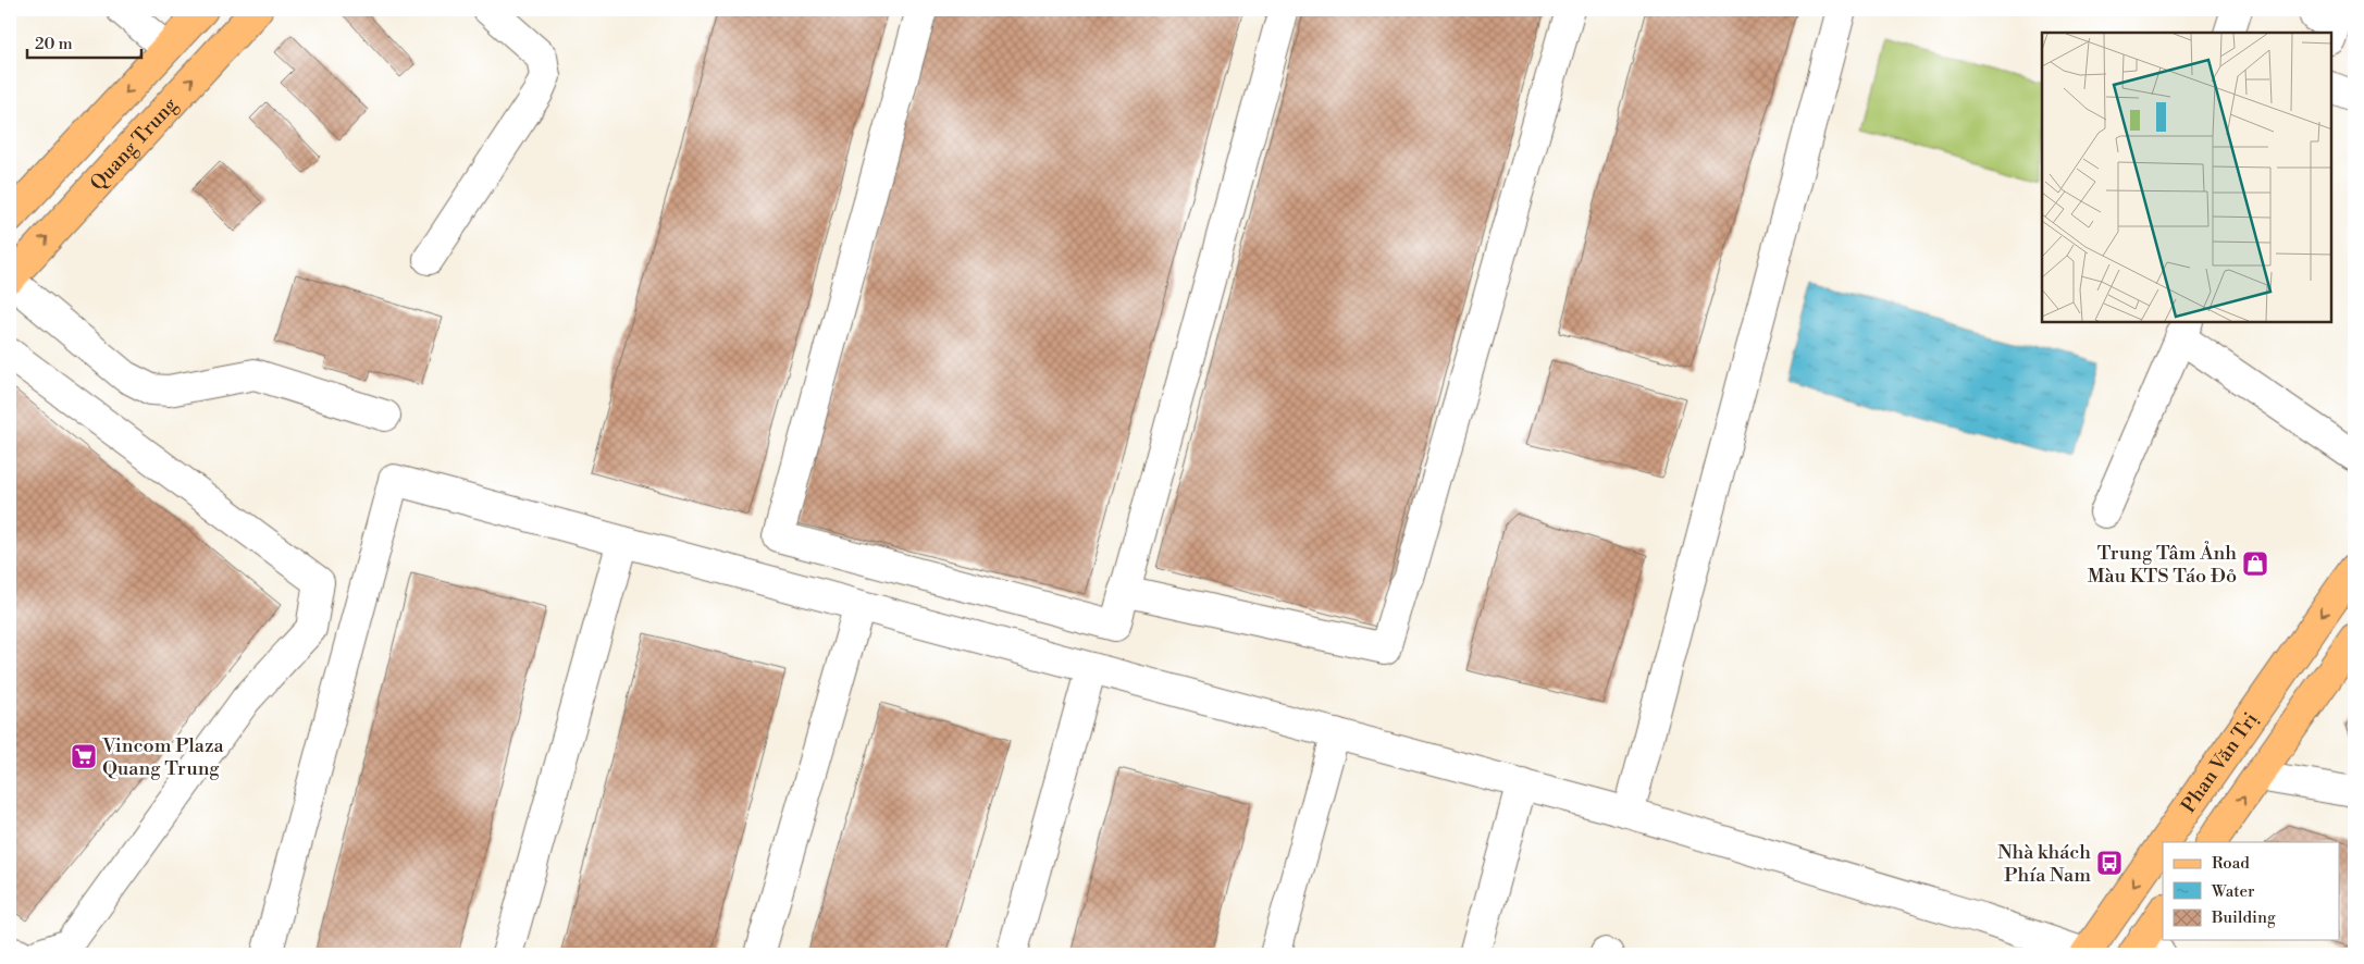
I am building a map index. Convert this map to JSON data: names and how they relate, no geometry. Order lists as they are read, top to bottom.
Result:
{
  "streets": {
    "main road": ["Quang Trung", "Phan Văn Trị"]
  },
  "places": {
    "shop": ["Trung Tâm Ảnh Màu KTS Táo Đỏ"],
    "supermarket": ["Vincom Plaza Quang Trung"],
    "bus stop": ["Nhà khách Phía Nam"]
  },
  "legend": ["Road", "Water", "Building"],
  "scale_bar": "20 m"
}
